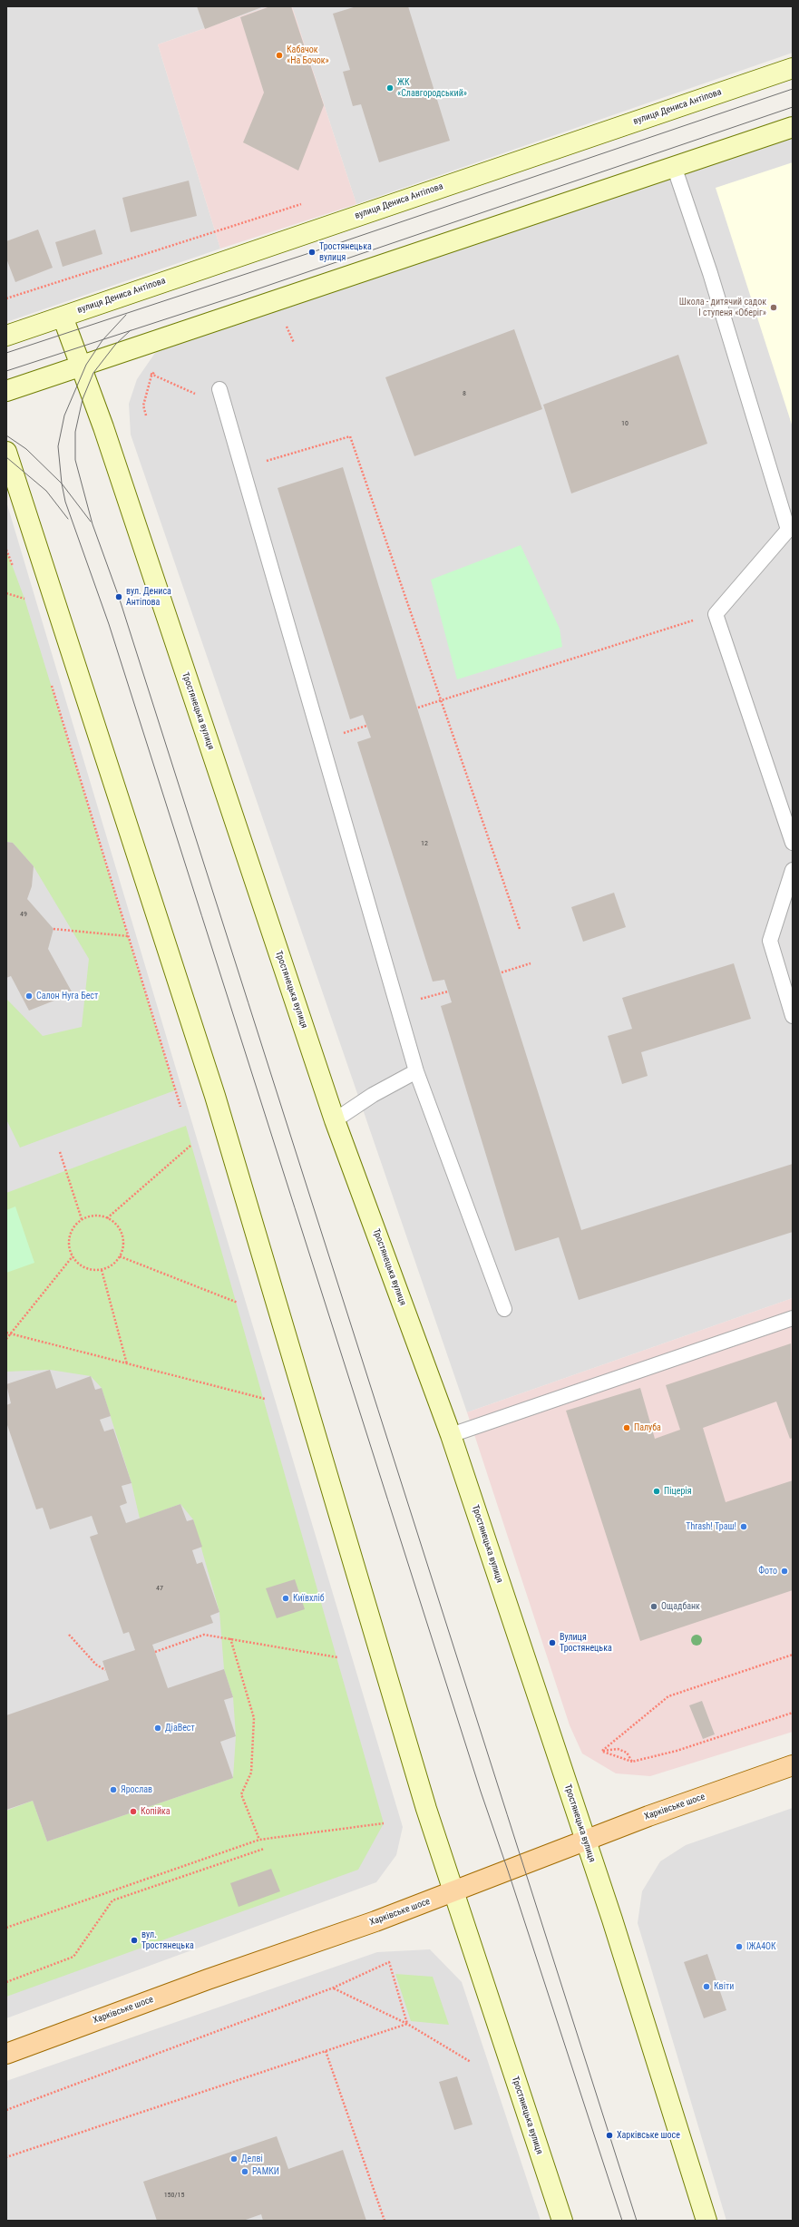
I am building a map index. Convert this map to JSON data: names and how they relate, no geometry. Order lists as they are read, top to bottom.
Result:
{
  "streets": {
    "main road": ["Харківське шосе"],
    "street": ["вулиця Дениса Антіпова", "Тростянецька вулиця"]
  },
  "crossings": [
    ["вулиця Дениса Антіпова", "Тростянецька вулиця"],
    ["Тростянецька вулиця", "Харківське шосе"]
  ],
  "places": [
    "Кабачок «На Бочок»",
    "ЖК «Славгородський»",
    "Тростянецька вулиця",
    "Школа - дитячий садок І ступеня «Оберіг»",
    "вул. Дениса Антіпова",
    "Салон Нуга Бест",
    "Палуба",
    "Піцерія",
    "Thrash! Траш!",
    "Фото",
    "Київхліб",
    "Ощадбанк",
    "Вулиця Тростянецька",
    "ДіаВест",
    "Ярослав",
    "Копійка",
    "вул. Тростянецька",
    "IЖА4ОК",
    "Квіти",
    "Харківське шосе",
    "Делві",
    "РАМКИ"
  ],
  "house_numbers": [
    "8",
    "10",
    "12",
    "49",
    "47",
    "150/15"
  ]
}
